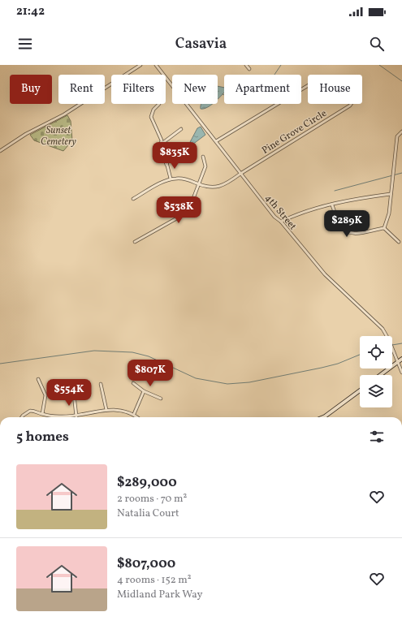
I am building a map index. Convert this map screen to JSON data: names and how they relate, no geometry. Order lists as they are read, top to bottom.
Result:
{
  "streets": {
    "street": ["Pine Grove Circle", "4th Street"]
  },
  "crossings": [
    ["Pine Grove Circle", "4th Street"]
  ],
  "parks": ["Sunset Cemetery"],
  "page": {
    "status": "21:42",
    "header": "Casavia",
    "chip": [
      "Buy",
      "Rent",
      "Filters",
      "New",
      "Apartment",
      "House"
    ],
    "price": [
      "$835K",
      "$538K",
      "$289K",
      "$807K",
      "$554K"
    ],
    "heading": "5 homes",
    "list": [
      {
        "name": "$289,000",
        "note": "2 rooms · 70 m² · Natalia Court"
      },
      {
        "name": "$807,000",
        "note": "4 rooms · 152 m² · Midland Park Way"
      }
    ]
  }
}
